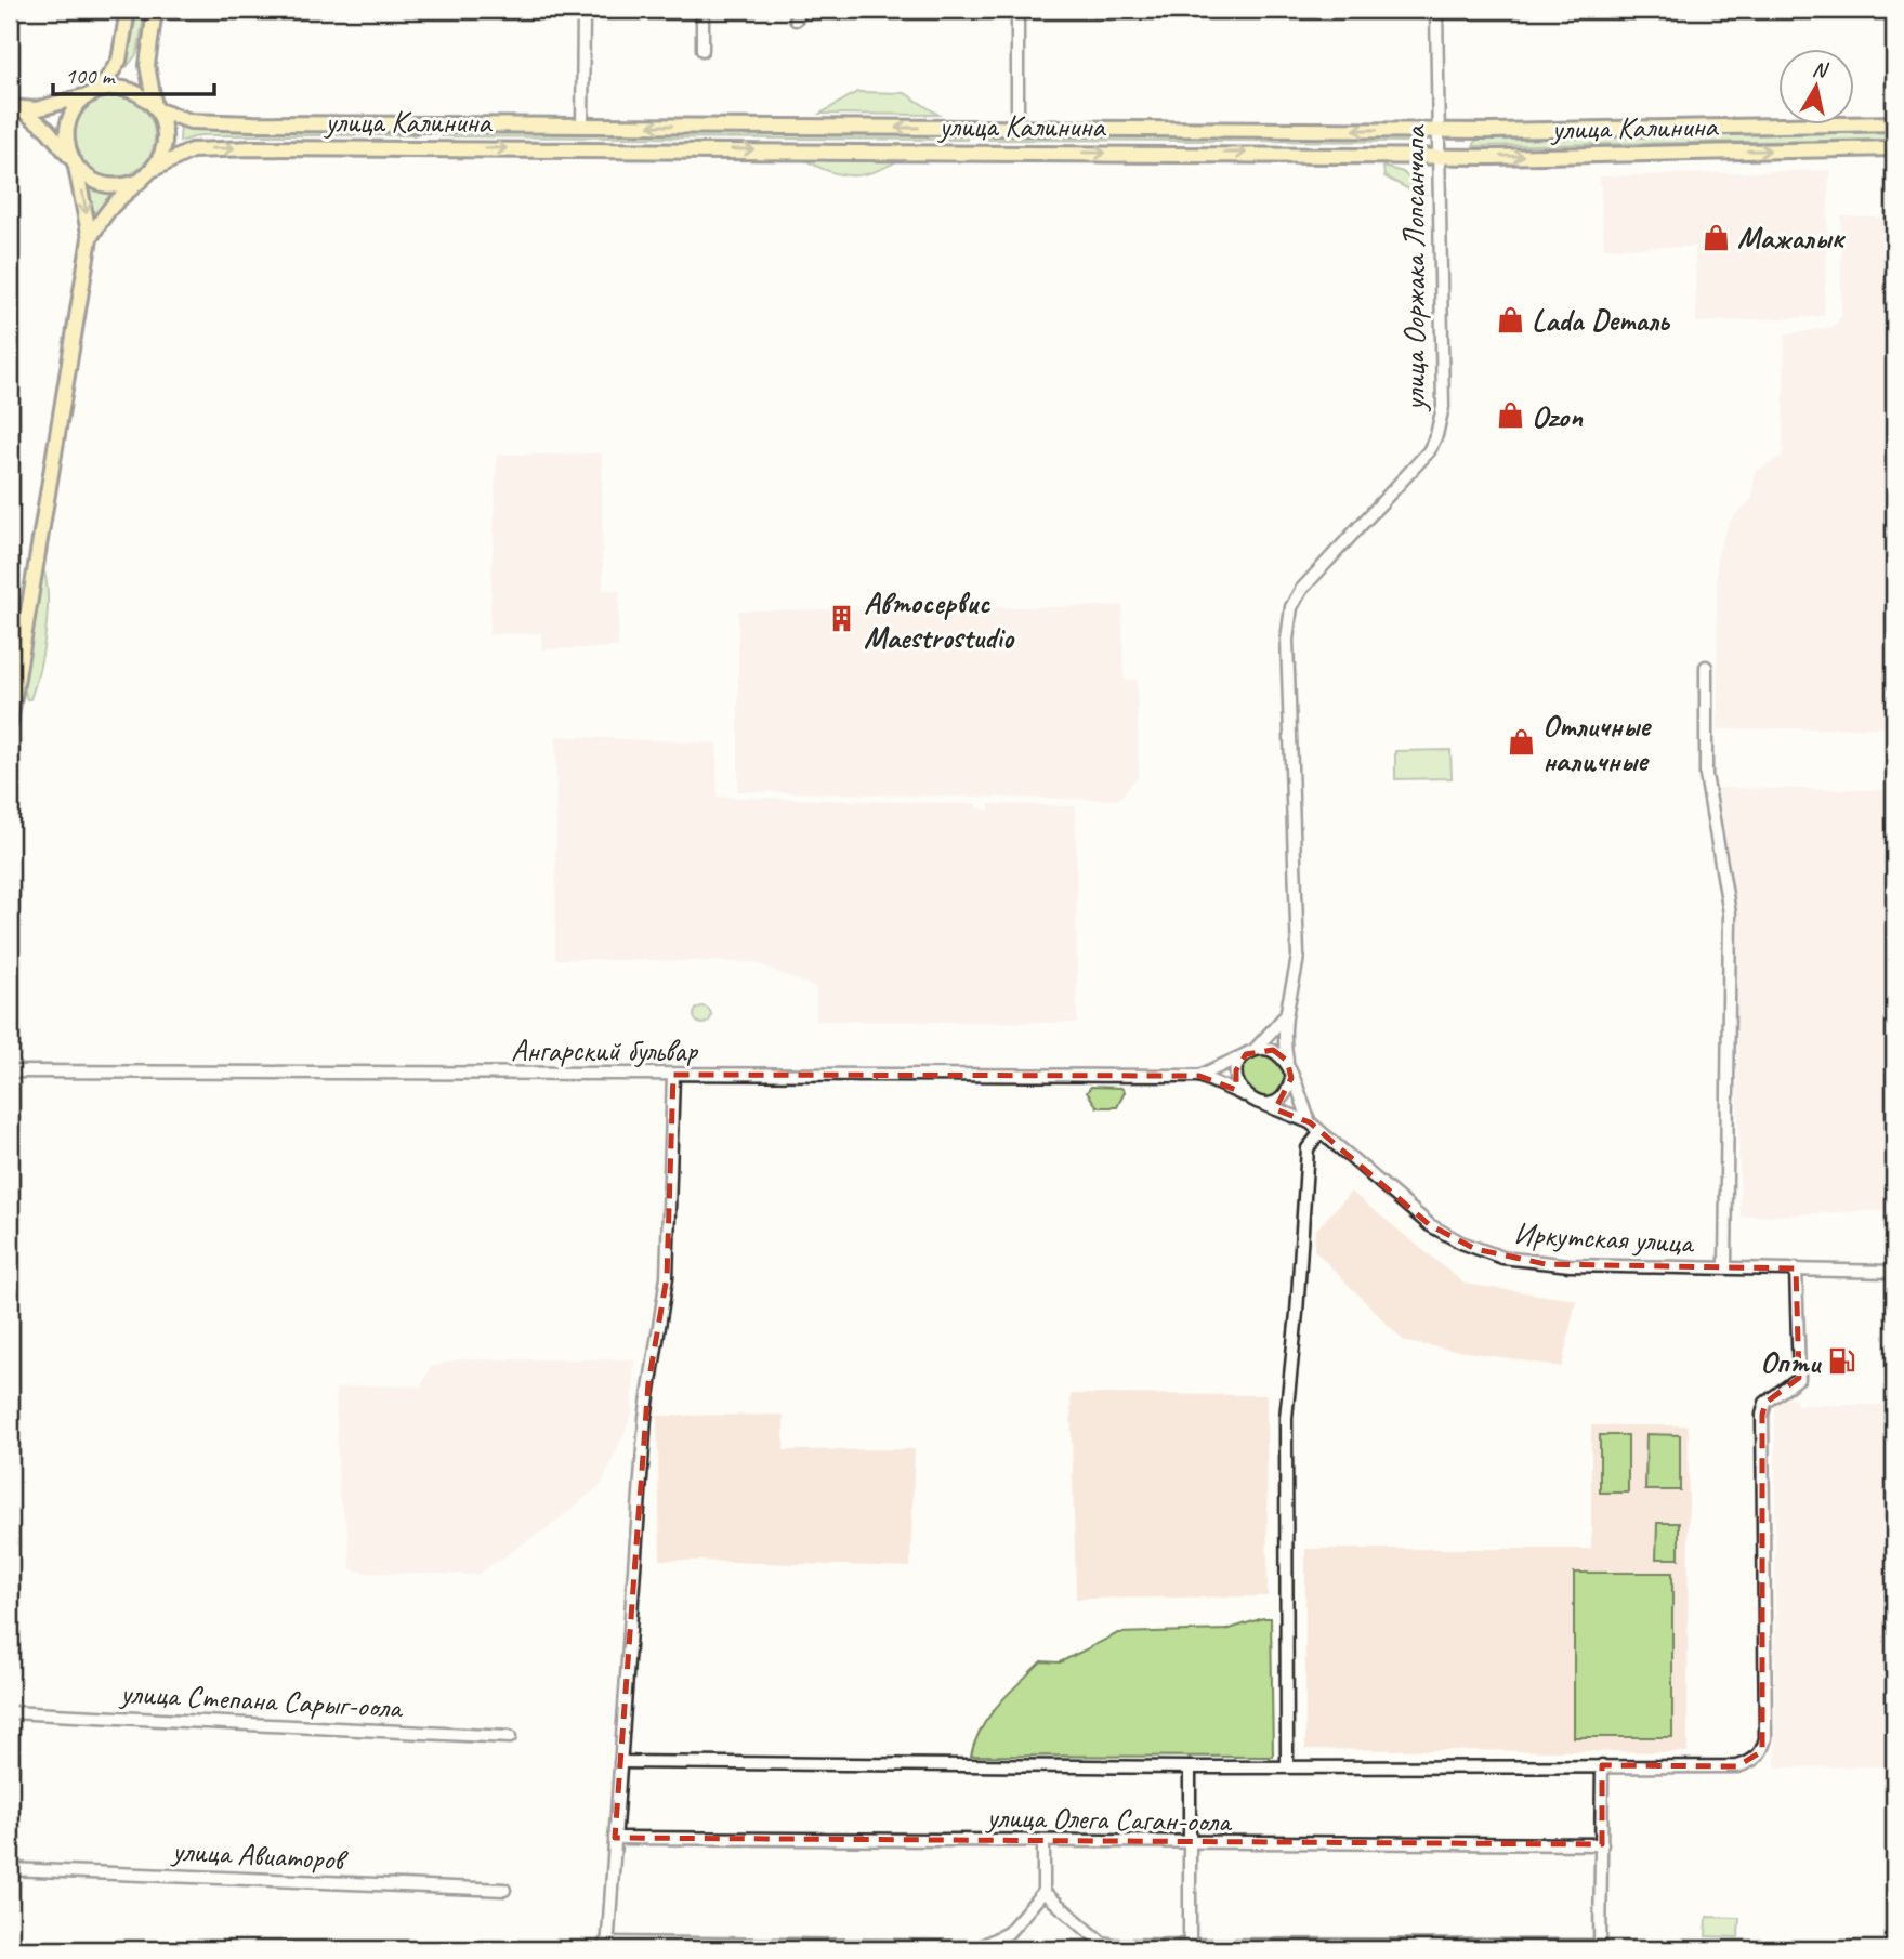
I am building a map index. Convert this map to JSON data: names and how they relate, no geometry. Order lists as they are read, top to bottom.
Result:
{
  "streets": {
    "main road": ["улица Калинина"],
    "street": [
      "улица Ооржака Лопсанчапа",
      "Ангарский бульвар",
      "Иркутская улица",
      "улица Степана Сарыг-оола",
      "улица Олега Саган-оола",
      "улица Авиаторов"
    ]
  },
  "crossings": [
    ["улица Калинина", "улица Ооржака Лопсанчапа"],
    ["улица Ооржака Лопсанчапа", "Ангарский бульвар"],
    ["улица Ооржака Лопсанчапа", "Иркутская улица"],
    ["Ангарский бульвар", "Иркутская улица"]
  ],
  "places": {
    "shop": [
      "Мажалык",
      "Lada Dеталь",
      "Ozon",
      "Отличные наличные"
    ],
    "building": ["Автосервис Maestrostudio"],
    "fuel station": ["Опти"]
  },
  "scale_bar": "100 m",
  "north": "top"
}
